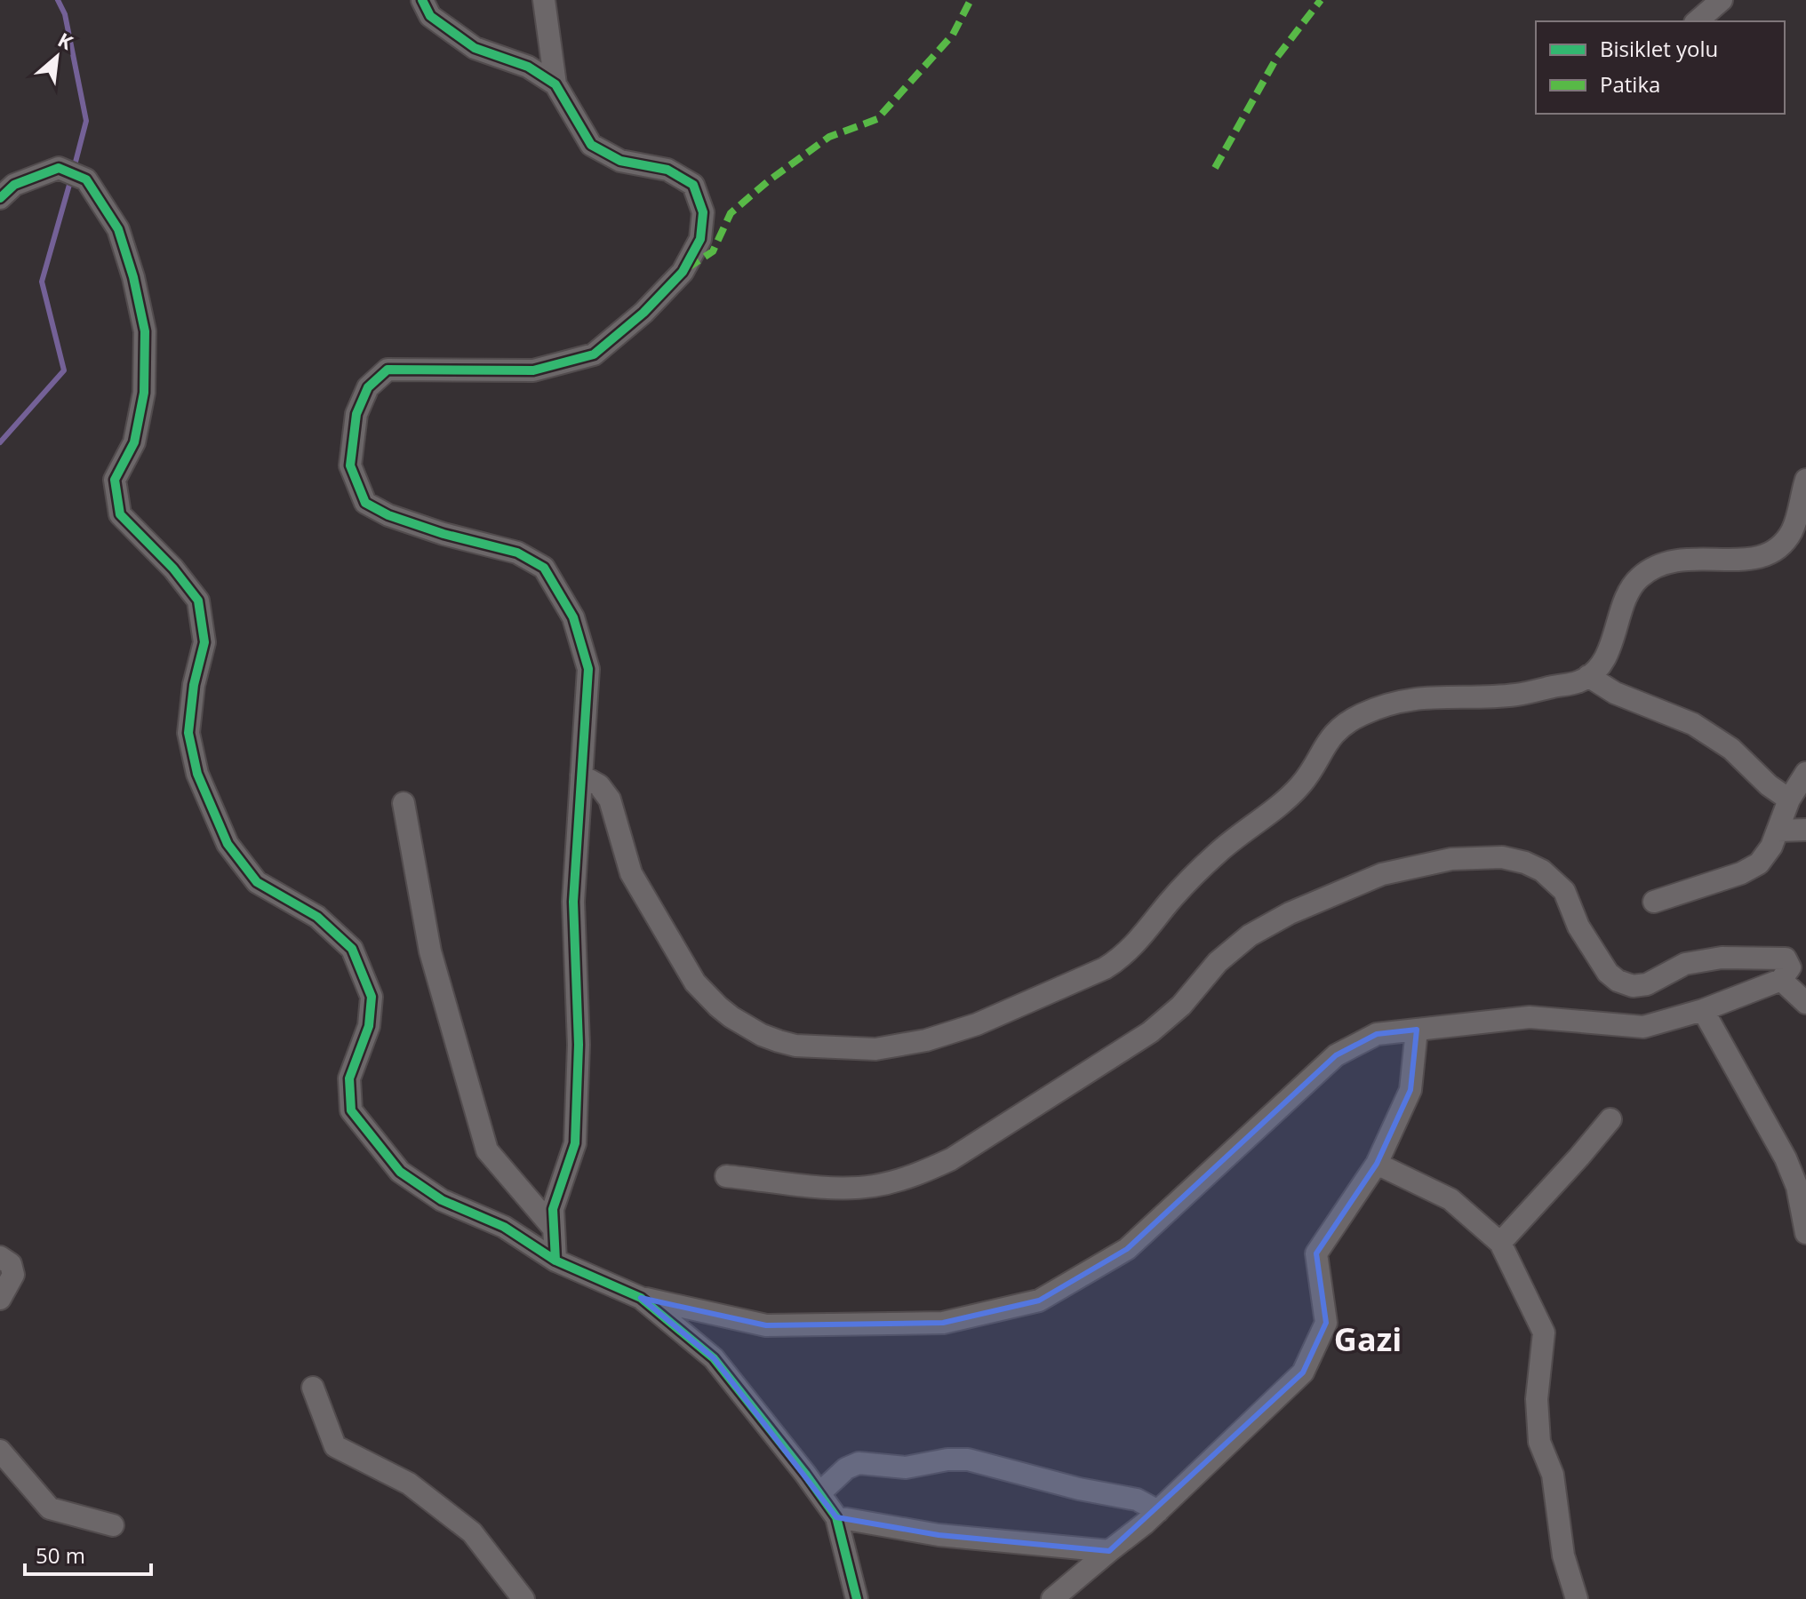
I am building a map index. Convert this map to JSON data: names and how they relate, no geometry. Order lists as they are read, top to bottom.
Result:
{
  "districts": ["Gazi"],
  "legend": ["Bisiklet yolu", "Patika"],
  "scale_bar": "50 m",
  "north": "top right"
}
